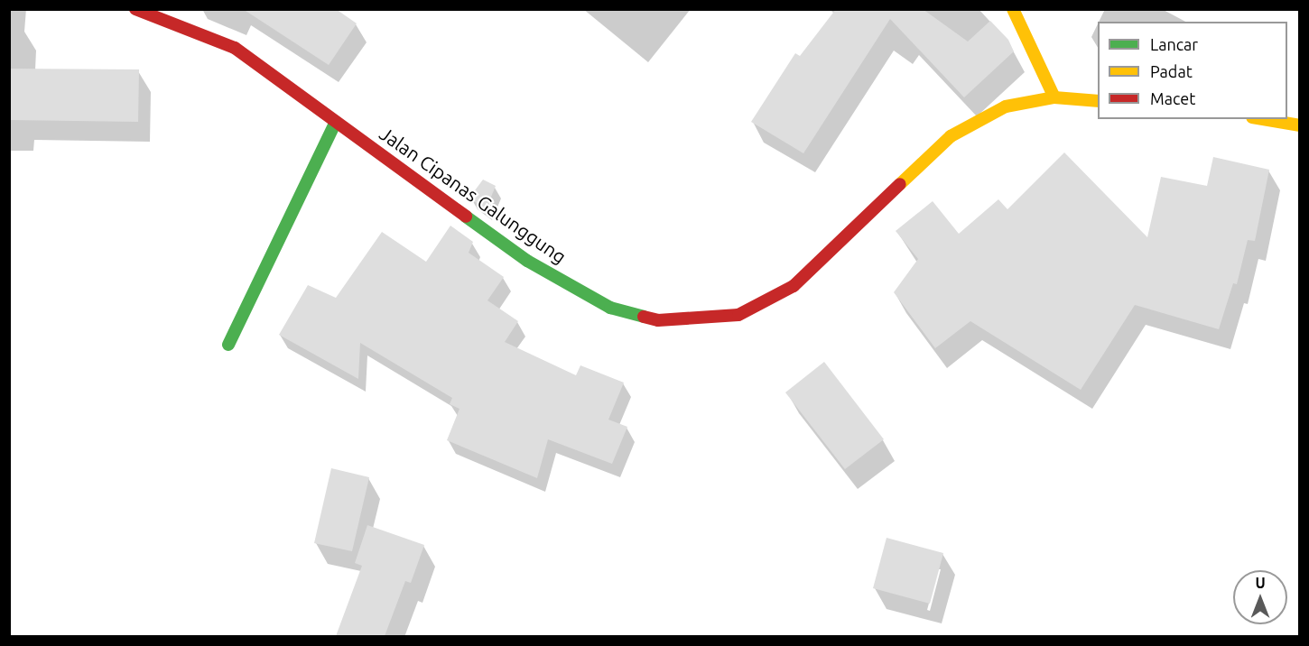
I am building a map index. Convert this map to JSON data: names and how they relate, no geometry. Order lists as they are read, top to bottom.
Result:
{
  "streets": {
    "street": ["Jalan Cipanas Galunggung"]
  },
  "legend": ["Lancar", "Padat", "Macet"],
  "north": "top"
}
